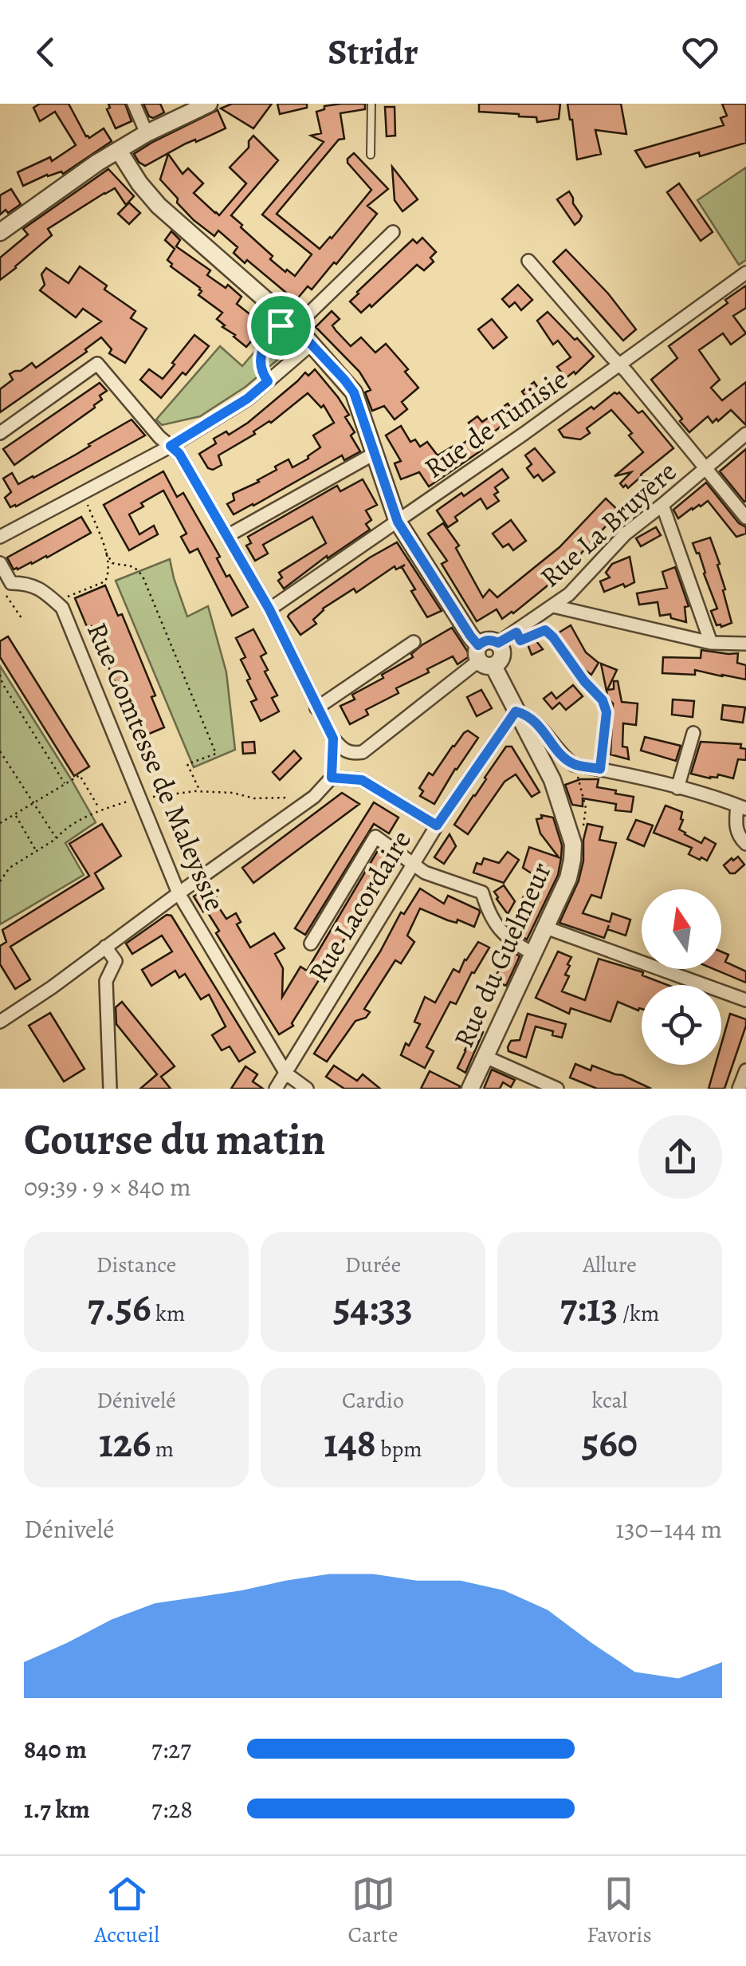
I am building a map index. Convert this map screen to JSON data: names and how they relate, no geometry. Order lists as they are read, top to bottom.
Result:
{
  "streets": {
    "street": [
      "Rue de Tunisie",
      "Rue La Bruyère",
      "Rue Comtesse de Maleyssie",
      "Rue Lacordaire",
      "Rue du Guelmeur"
    ]
  },
  "crossings": [
    ["Rue de Tunisie", "Rue du Guelmeur"],
    ["Rue Comtesse de Maleyssie", "Rue Lacordaire"],
    ["Rue Lacordaire", "Rue du Guelmeur"]
  ],
  "north": "top",
  "page": {
    "header": "Stridr",
    "heading": ["Course du matin", "09:39 · 9 × 840 m"],
    "stats": [
      ["Distance", "7.56 km"],
      ["Durée", "54:33"],
      ["Allure", "7:13 /km"],
      ["Dénivelé", "126 m"],
      ["Cardio", "148 bpm"],
      ["kcal", "560"]
    ],
    "chart": ["Dénivelé", "130–144 m"],
    "list": [
      {
        "name": "840 m",
        "note": "7:27"
      },
      {
        "name": "1.7 km",
        "note": "7:28"
      }
    ],
    "tabs": ["Accueil", "Carte", "Favoris"]
  }
}
